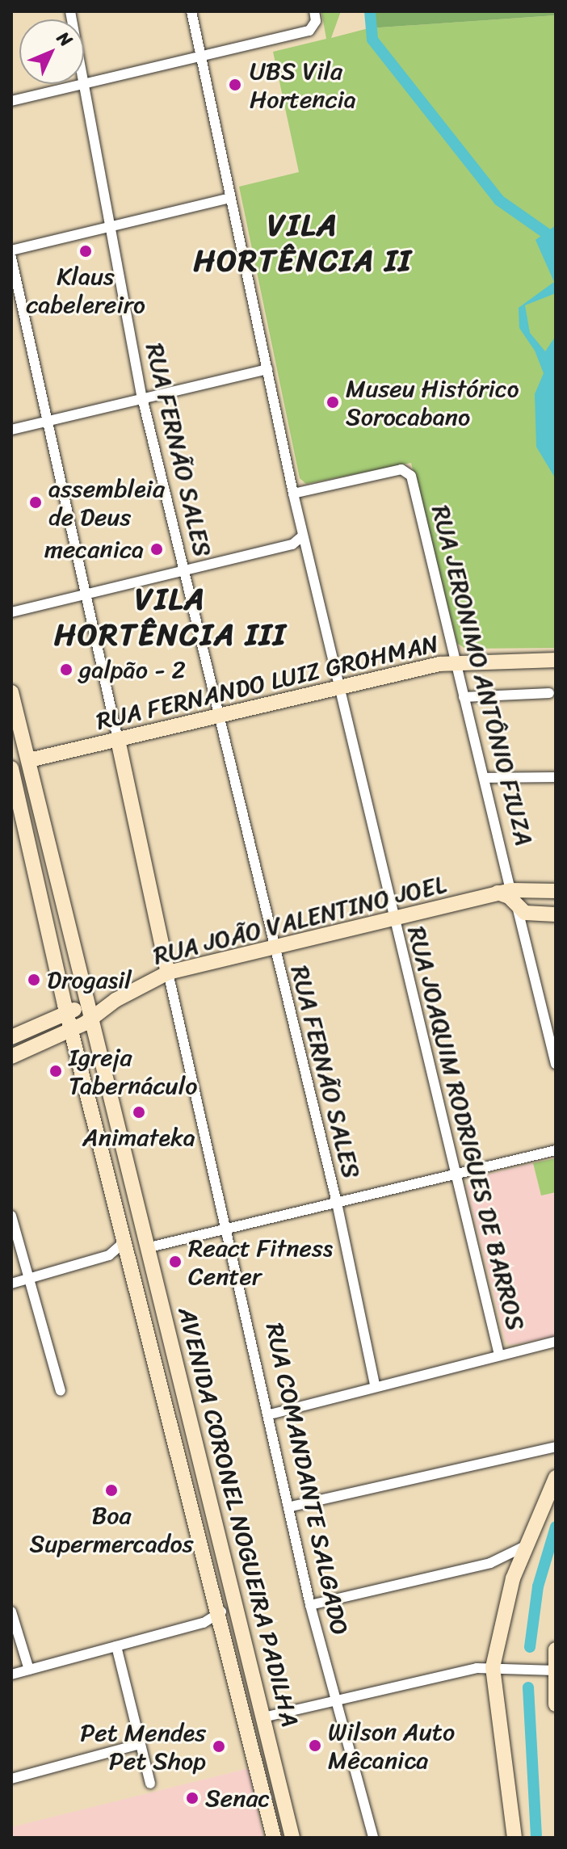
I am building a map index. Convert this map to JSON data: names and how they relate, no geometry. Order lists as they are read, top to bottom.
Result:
{
  "streets": {
    "main road": [
      "RUA JERONIMO ANTÔNIO FIUZA",
      "RUA FERNANDO LUIZ GROHMAN",
      "RUA JOÃO VALENTINO JOEL",
      "RUA COMANDANTE SALGADO",
      "AVENIDA CORONEL NOGUEIRA PADILHA"
    ],
    "street": ["RUA FERNÃO SALES", "RUA JOAQUIM RODRIGUES DE BARROS"]
  },
  "crossings": [
    ["RUA FERNÃO SALES", "RUA FERNANDO LUIZ GROHMAN"],
    ["RUA FERNÃO SALES", "RUA JOÃO VALENTINO JOEL"],
    ["RUA JERONIMO ANTÔNIO FIUZA", "RUA FERNANDO LUIZ GROHMAN"],
    ["RUA JERONIMO ANTÔNIO FIUZA", "RUA JOÃO VALENTINO JOEL"],
    ["RUA JERONIMO ANTÔNIO FIUZA", "RUA JOAQUIM RODRIGUES DE BARROS"],
    ["RUA FERNANDO LUIZ GROHMAN", "RUA JOAQUIM RODRIGUES DE BARROS"],
    ["RUA FERNANDO LUIZ GROHMAN", "RUA COMANDANTE SALGADO"],
    ["RUA FERNANDO LUIZ GROHMAN", "AVENIDA CORONEL NOGUEIRA PADILHA"],
    ["RUA JOÃO VALENTINO JOEL", "RUA JOAQUIM RODRIGUES DE BARROS"],
    ["RUA JOÃO VALENTINO JOEL", "RUA COMANDANTE SALGADO"],
    ["RUA JOÃO VALENTINO JOEL", "AVENIDA CORONEL NOGUEIRA PADILHA"]
  ],
  "districts": ["VILA HORTÊNCIA II", "VILA HORTÊNCIA III"],
  "places": [
    "UBS Vila Hortencia",
    "Klaus cabelereiro",
    "Museu Histórico Sorocabano",
    "assembleia de Deus",
    "mecanica",
    "galpão - 2",
    "Drogasil",
    "Igreja Tabernáculo",
    "Animateka",
    "React Fitness Center",
    "Boa Supermercados",
    "Wilson Auto Mêcanica",
    "Pet Mendes Pet Shop",
    "Senac"
  ],
  "north": "top right"
}
